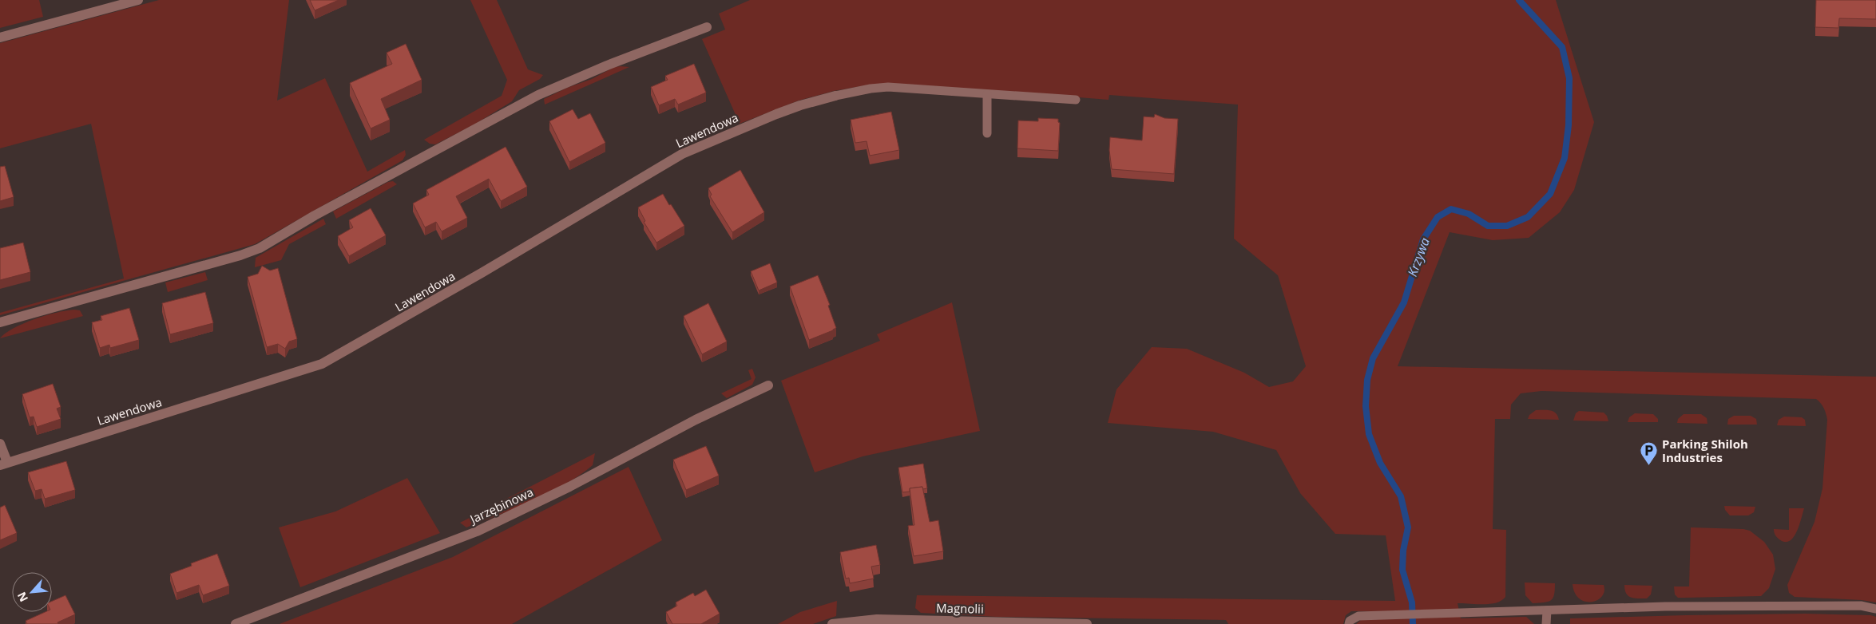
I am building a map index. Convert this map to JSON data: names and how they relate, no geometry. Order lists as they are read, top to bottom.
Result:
{
  "streets": {
    "street": ["Lawendowa", "Jarzębinowa", "Magnolii"]
  },
  "water": ["Krzywa"],
  "places": {
    "parking": ["Parking Shiloh Industries"]
  },
  "north": "bottom left"
}
